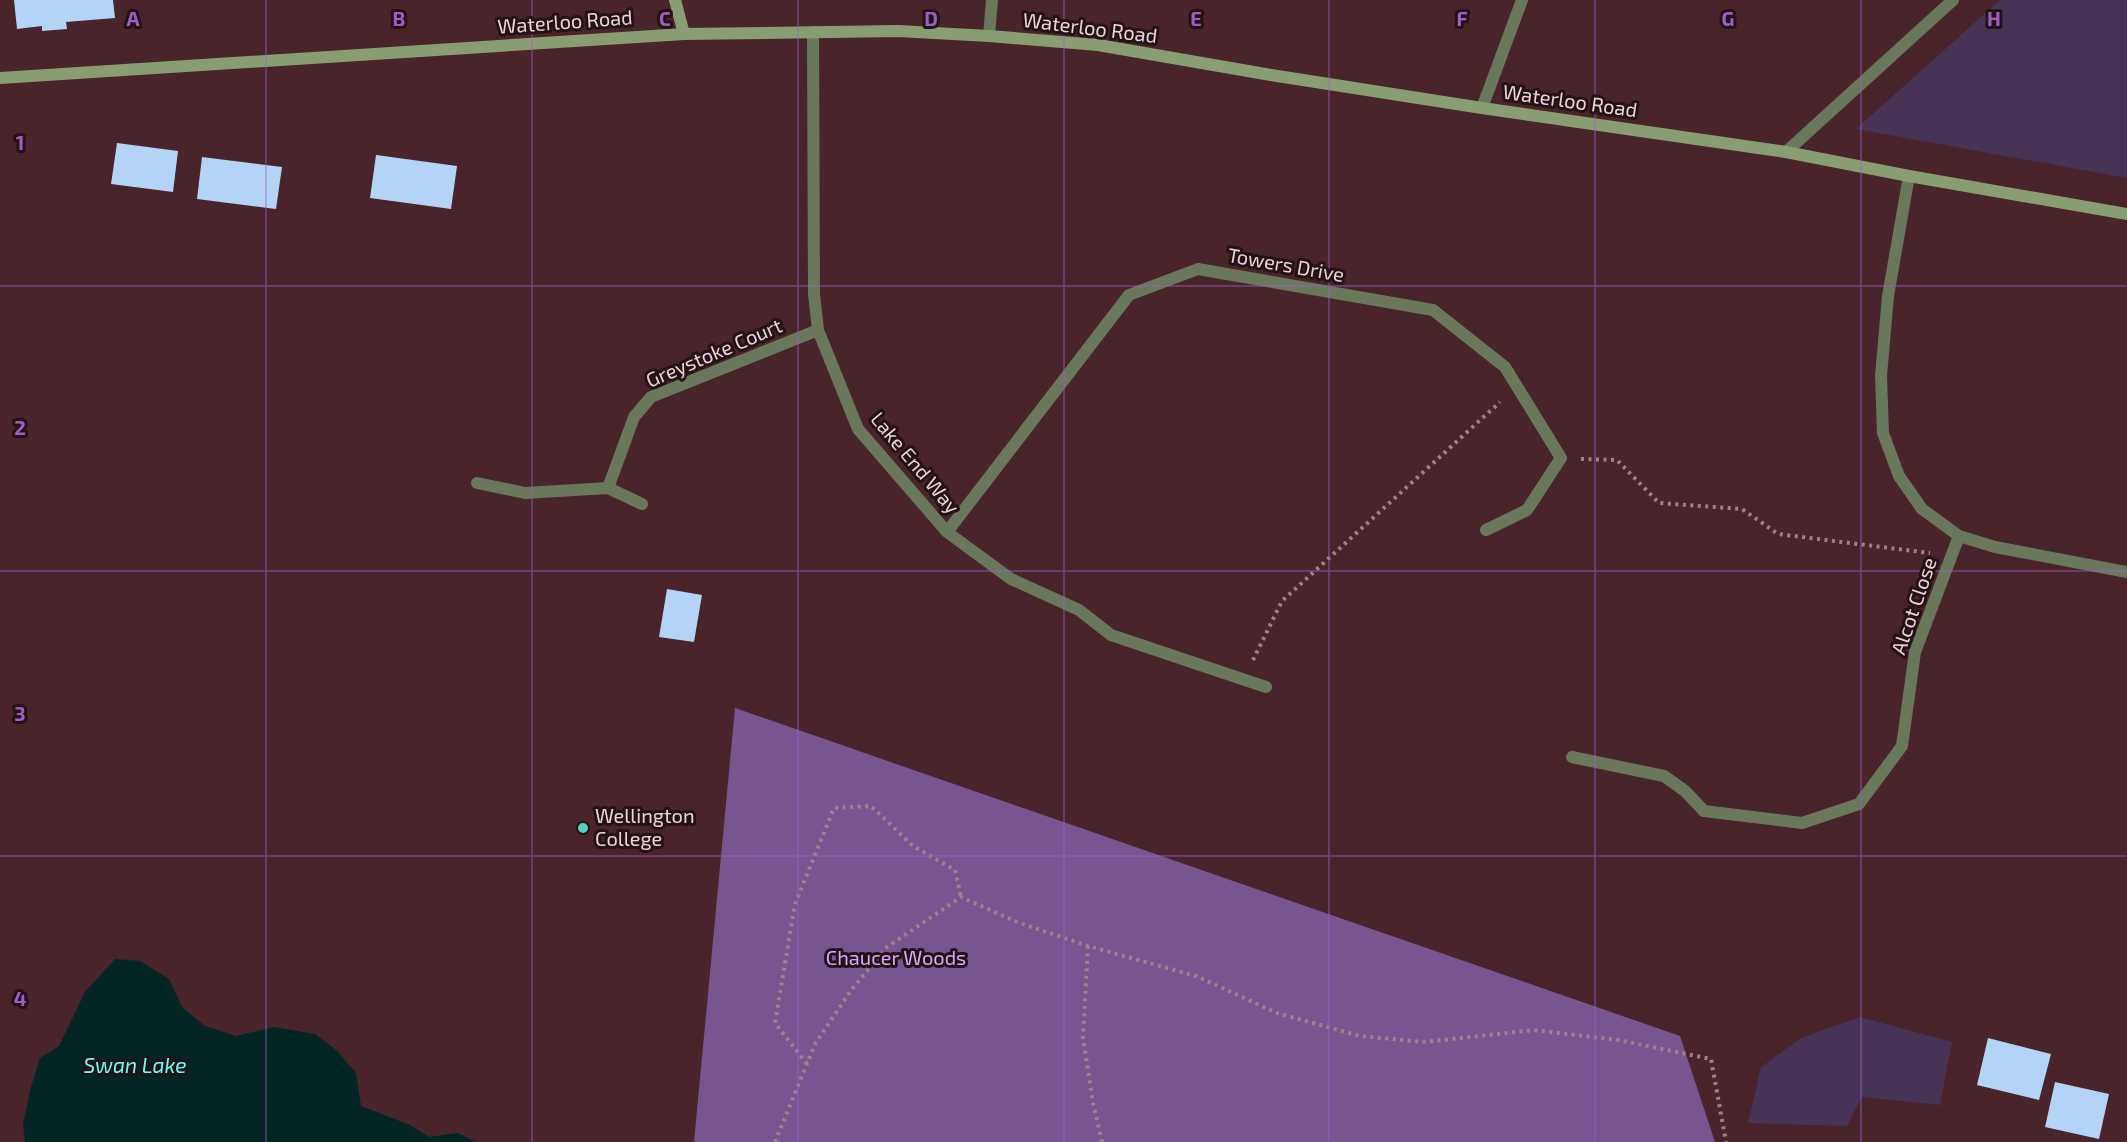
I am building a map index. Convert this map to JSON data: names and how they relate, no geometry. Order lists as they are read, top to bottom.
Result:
{
  "streets": {
    "street": [
      "Waterloo Road",
      "Towers Drive",
      "Greystoke Court",
      "Lake End Way",
      "Alcot Close"
    ]
  },
  "crossings": [
    ["Waterloo Road", "Lake End Way"],
    ["Towers Drive", "Lake End Way"],
    ["Greystoke Court", "Lake End Way"]
  ],
  "water": ["Swan Lake"],
  "parks": ["Chaucer Woods"],
  "places": ["Wellington College"],
  "grid": {
    "columns": [
      "A",
      "B",
      "C",
      "D",
      "E",
      "F",
      "G",
      "H"
    ],
    "rows": [
      "1",
      "2",
      "3",
      "4"
    ]
  }
}
